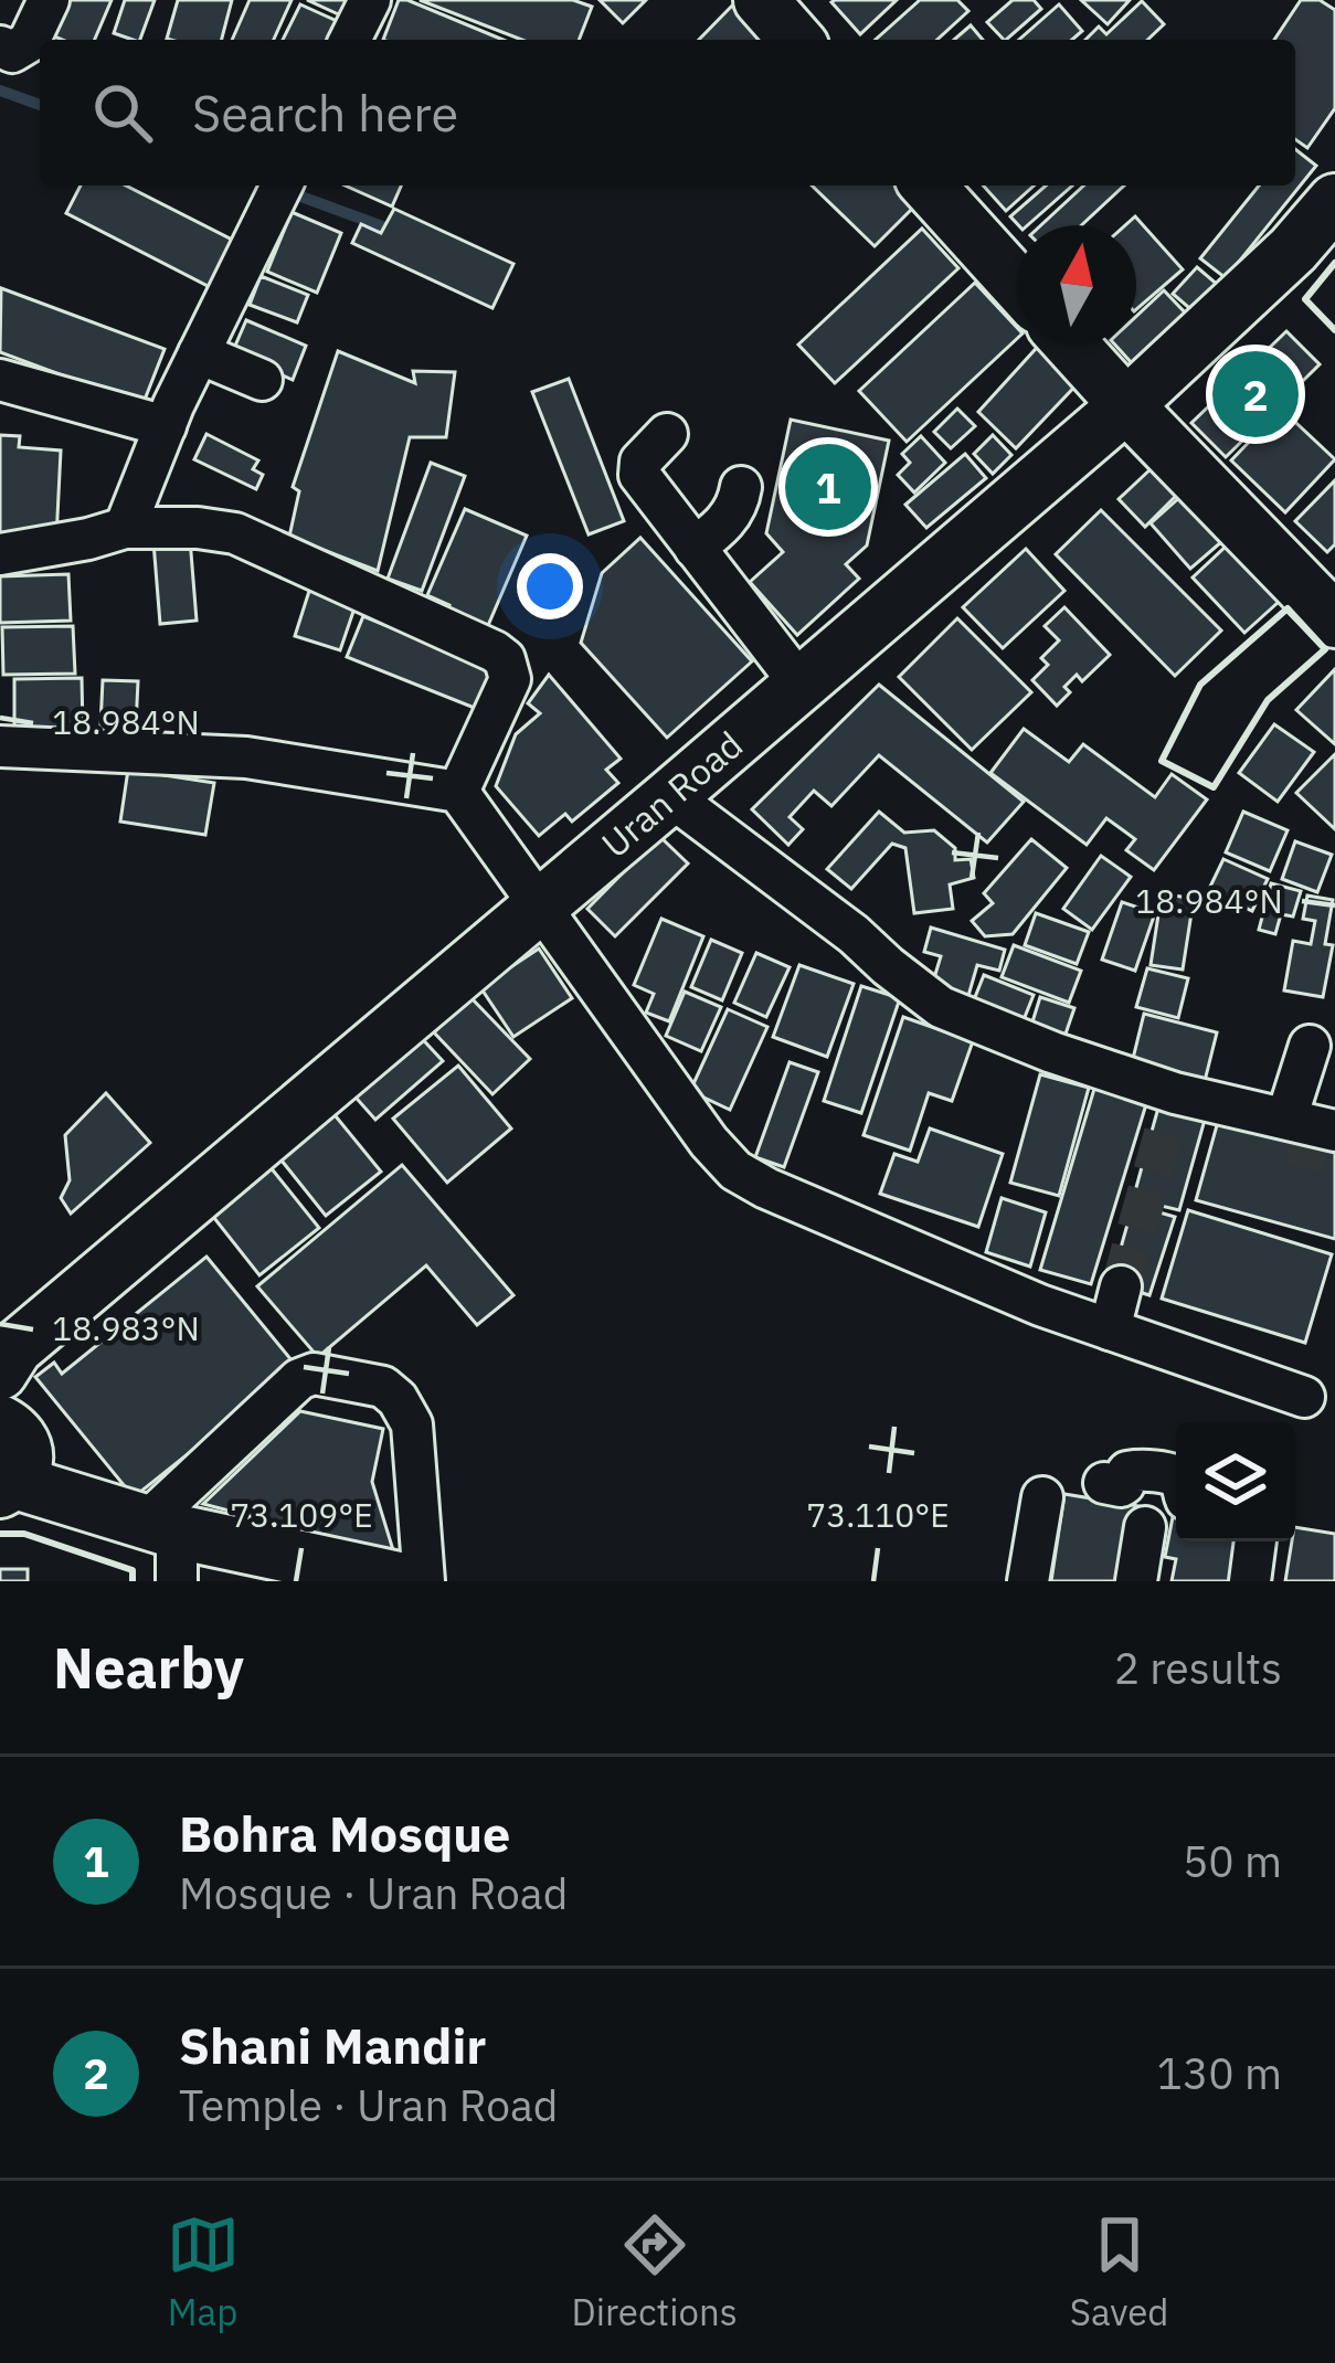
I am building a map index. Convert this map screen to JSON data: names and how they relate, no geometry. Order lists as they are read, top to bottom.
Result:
{
  "streets": {
    "main road": ["Uran Road"]
  },
  "north": "top",
  "page": {
    "search": "Search here",
    "pins": ["2", "1"],
    "heading": ["Nearby", "2 results"],
    "list": [
      {
        "mark": "1",
        "name": "Bohra Mosque",
        "note": "Mosque · Uran Road",
        "value": "50 m"
      },
      {
        "mark": "2",
        "name": "Shani Mandir",
        "note": "Temple · Uran Road",
        "value": "130 m"
      }
    ],
    "nav": ["Map", "Directions", "Saved"]
  },
  "coordinates": [
    "18.984°N",
    "18.983°N",
    "73.109°E",
    "73.110°E"
  ]
}
